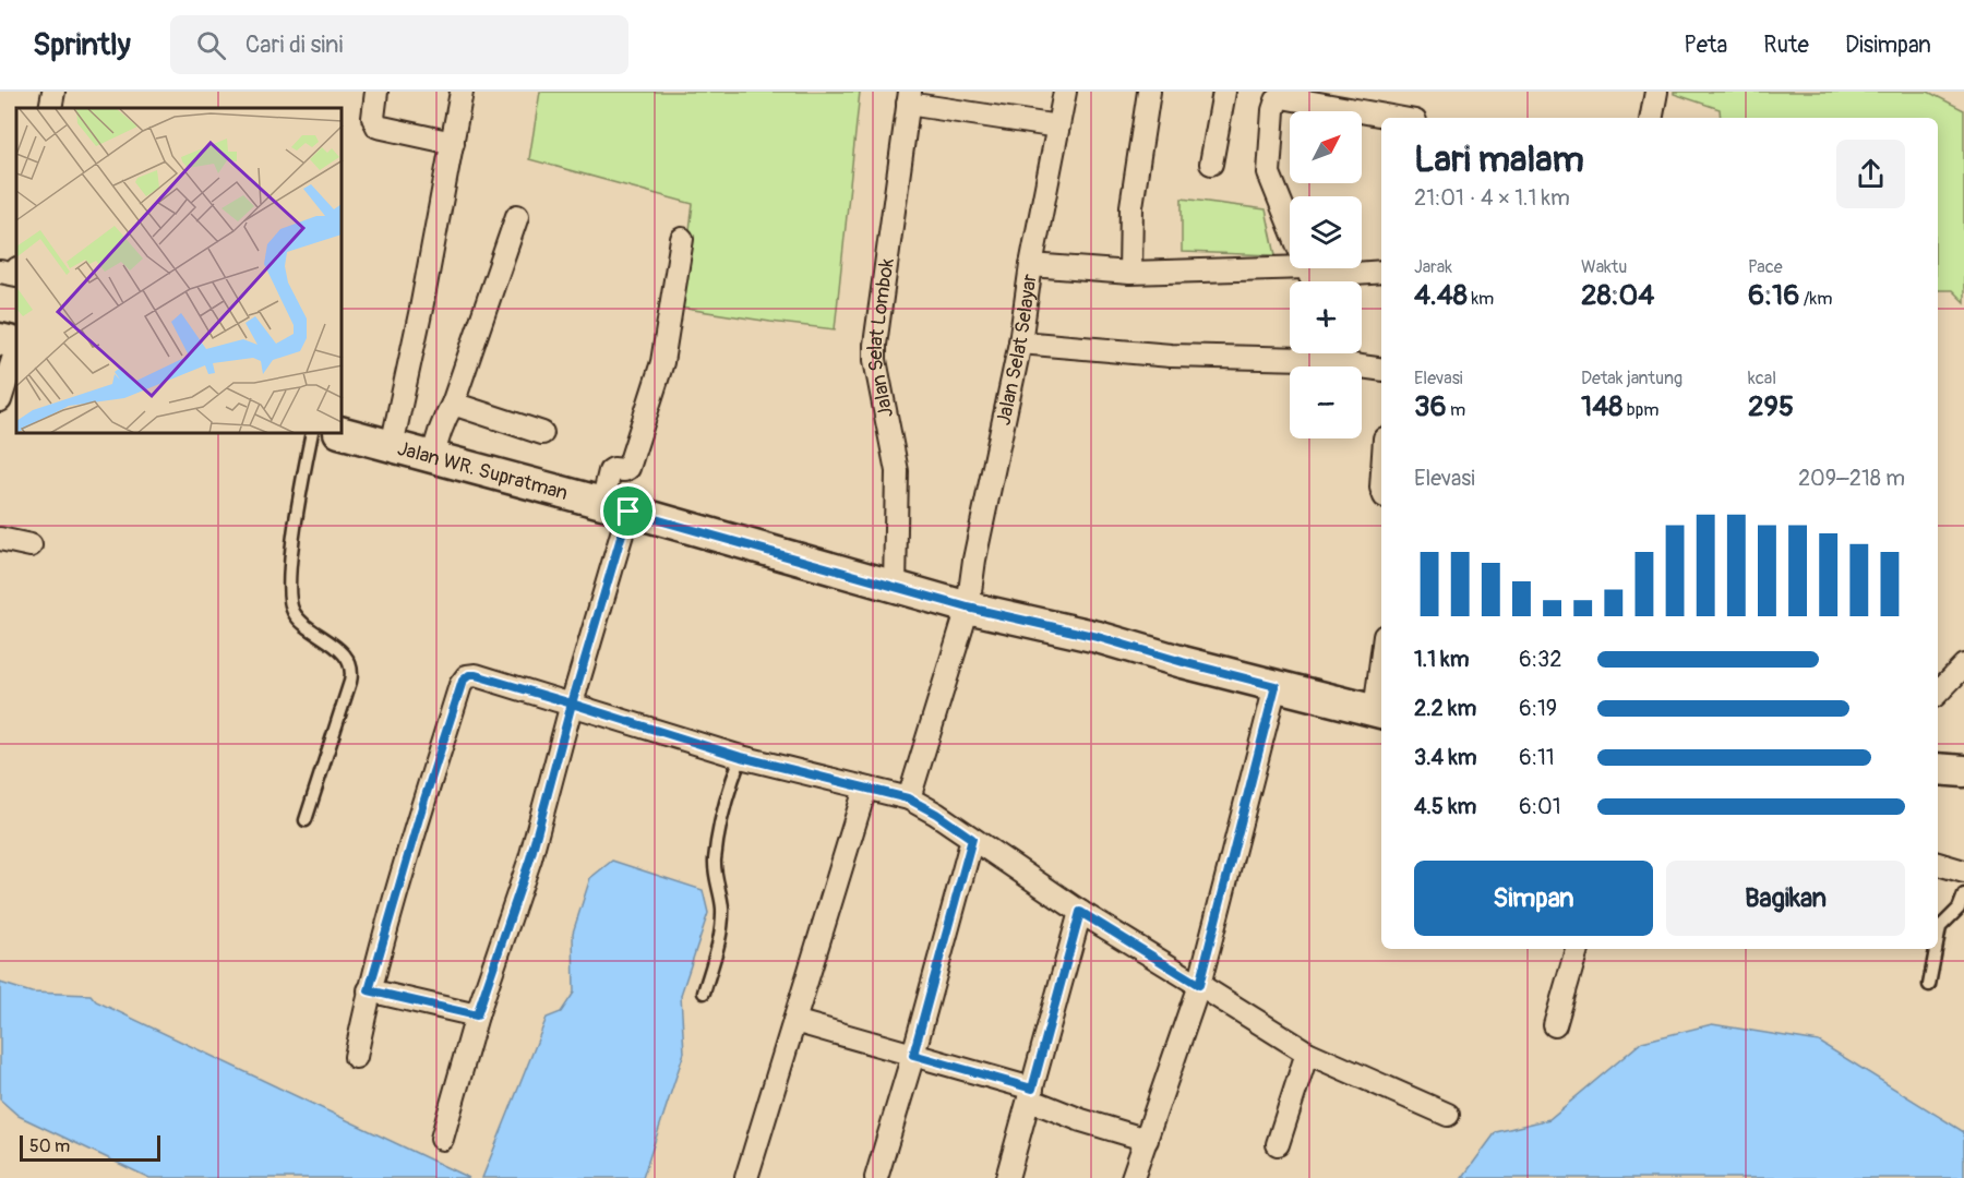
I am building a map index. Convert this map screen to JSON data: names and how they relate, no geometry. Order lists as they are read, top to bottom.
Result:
{
  "streets": {
    "street": ["Jalan Selat Lombok", "Jalan Selat Selayar", "Jalan WR. Supratman"]
  },
  "crossings": [
    ["Jalan Selat Lombok", "Jalan WR. Supratman"],
    ["Jalan Selat Selayar", "Jalan WR. Supratman"]
  ],
  "scale_bar": "50 m",
  "north": "top right",
  "page": {
    "header": "Sprintly",
    "search": "Cari di sini",
    "nav": ["Peta", "Rute", "Disimpan"],
    "map_buttons": ["+", "−"],
    "heading": ["Lari malam", "21:01 · 4 × 1.1 km"],
    "stats": [
      ["Jarak", "4.48 km"],
      ["Waktu", "28:04"],
      ["Pace", "6:16 /km"],
      ["Elevasi", "36 m"],
      ["Detak jantung", "148 bpm"],
      ["kcal", "295"]
    ],
    "chart": ["Elevasi", "209–218 m"],
    "list": [
      {
        "name": "1.1 km",
        "note": "6:32"
      },
      {
        "name": "2.2 km",
        "note": "6:19"
      },
      {
        "name": "3.4 km",
        "note": "6:11"
      },
      {
        "name": "4.5 km",
        "note": "6:01"
      }
    ],
    "buttons": ["Simpan", "Bagikan"],
    "scale": "50 m"
  }
}
